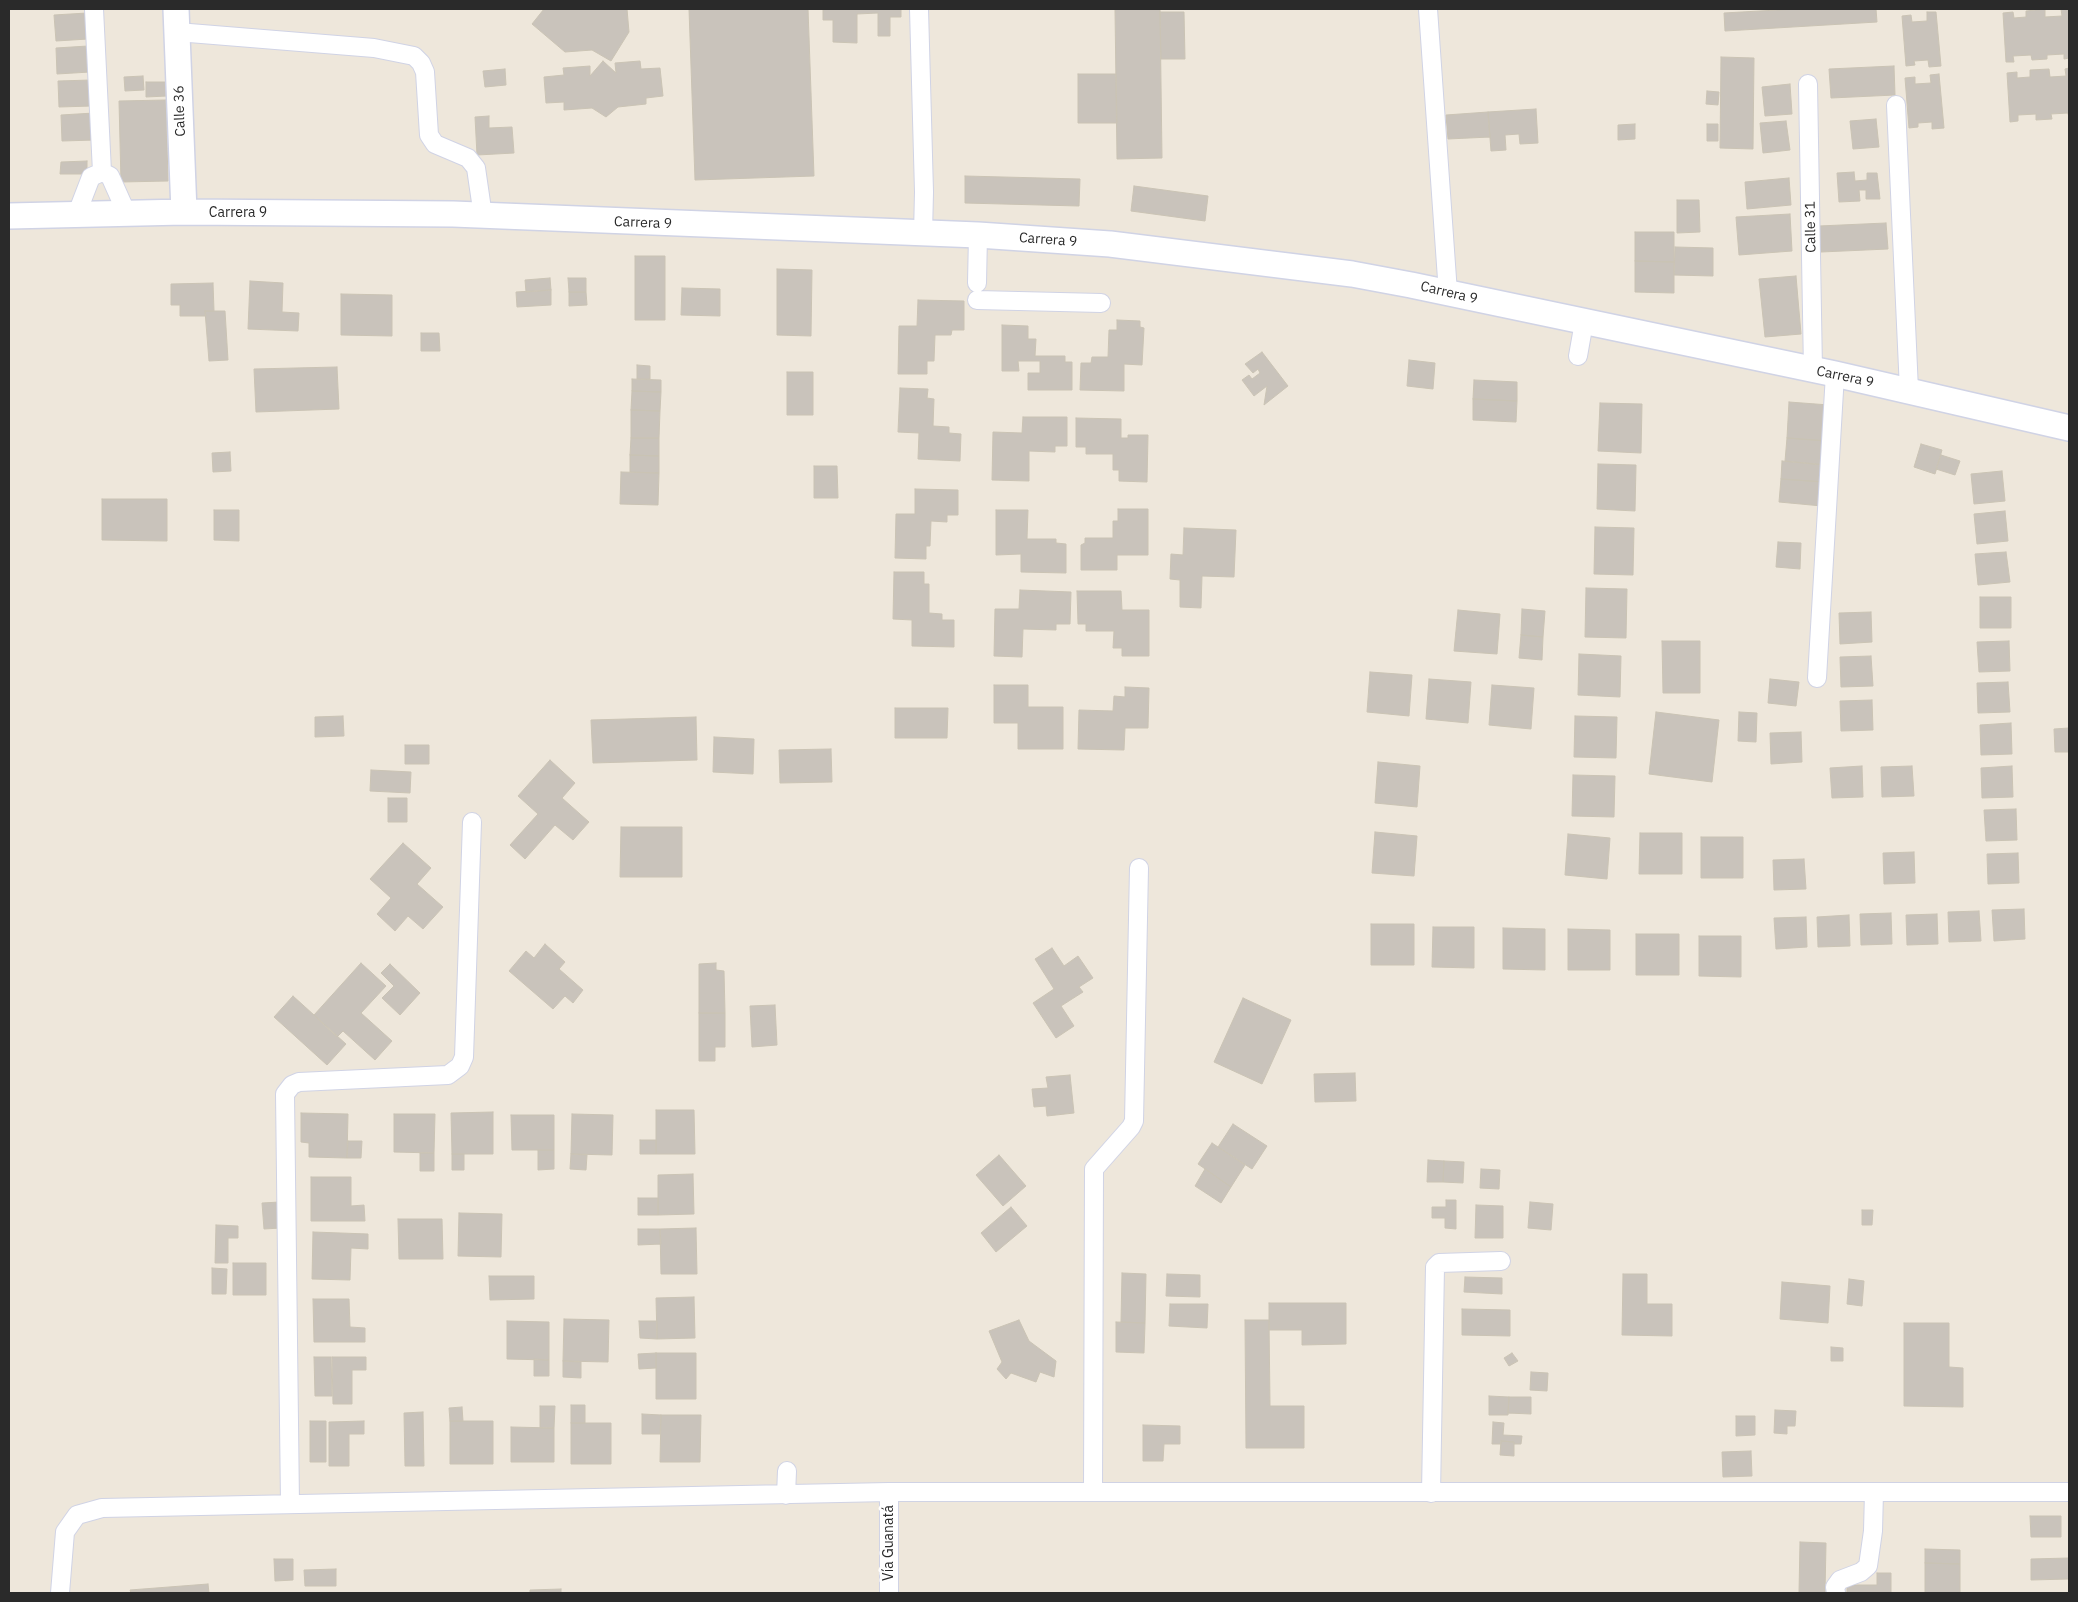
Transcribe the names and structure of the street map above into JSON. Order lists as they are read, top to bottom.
{
  "streets": {
    "main road": ["Calle 36", "Carrera 9"],
    "street": ["Calle 31", "Vía Guanatá"]
  },
  "crossings": [
    ["Calle 36", "Carrera 9"],
    ["Carrera 9", "Calle 31"]
  ]
}
